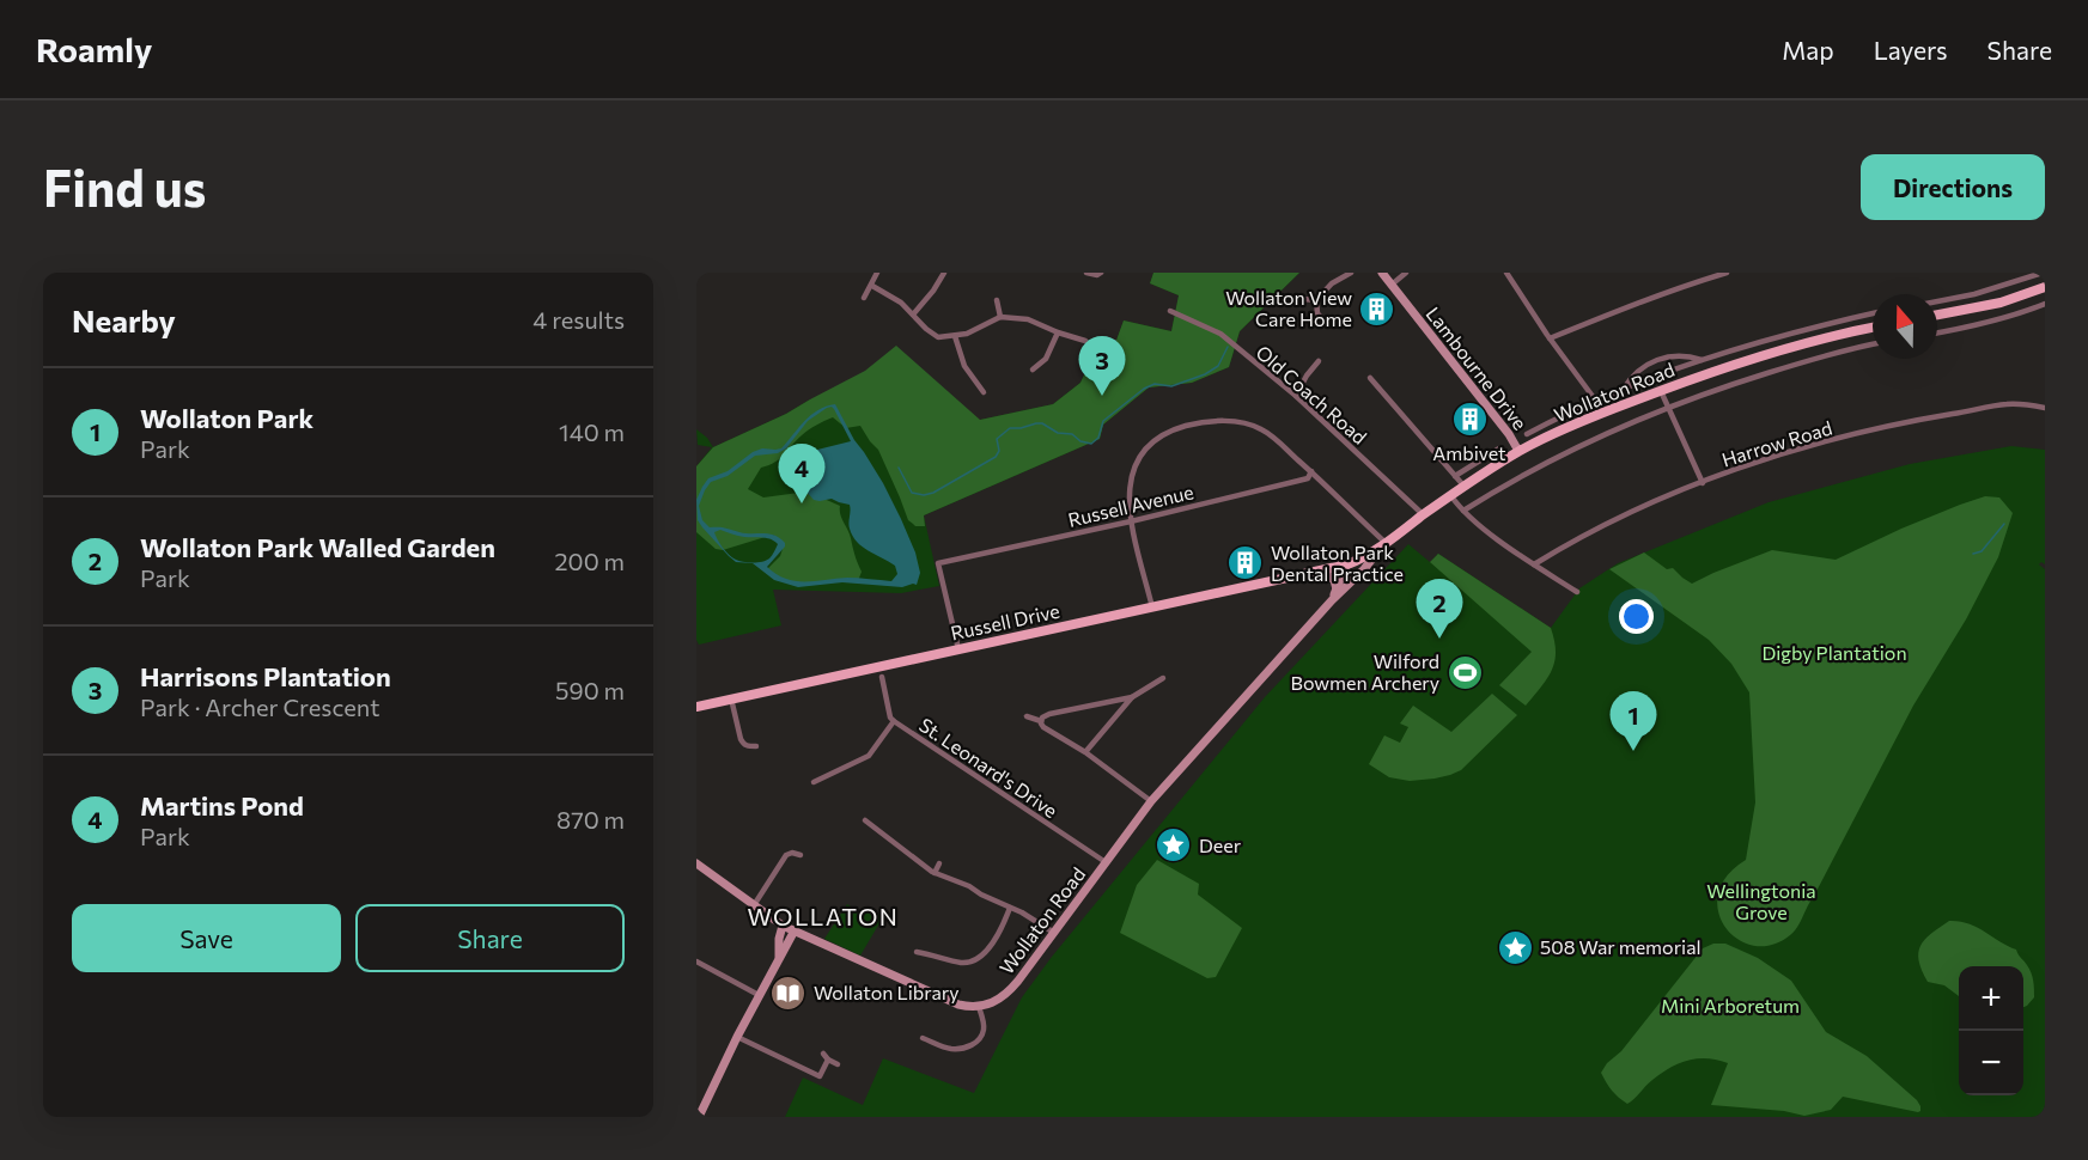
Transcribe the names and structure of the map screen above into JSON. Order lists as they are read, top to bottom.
{
  "streets": {
    "main road": ["Wollaton Road", "Russell Drive"],
    "street": [
      "Lambourne Drive",
      "Old Coach Road",
      "Harrow Road",
      "Russell Avenue",
      "St. Leonard's Drive"
    ]
  },
  "crossings": [
    ["Lambourne Drive", "Wollaton Road"],
    ["Wollaton Road", "Old Coach Road"],
    ["Wollaton Road", "Russell Drive"],
    ["Wollaton Road", "St. Leonard's Drive"],
    ["Russell Avenue", "Russell Drive"]
  ],
  "districts": ["WOLLATON"],
  "parks": ["Digby Plantation", "Wellingtonia Grove", "Mini Arboretum"],
  "places": {
    "building": ["Wollaton View Care Home", "Ambivet", "Wollaton Park Dental Practice"],
    "sports": ["Wilford Bowmen Archery"],
    "place": ["Deer", "508 War memorial"],
    "library": ["Wollaton Library"]
  },
  "north": "top",
  "page": {
    "header": "Roamly",
    "nav": ["Map", "Layers", "Share"],
    "buttons": [
      "Directions",
      ["Save", "Share"]
    ],
    "title": "Find us",
    "heading": ["Nearby", "4 results"],
    "pins": [
      "3",
      "4",
      "2",
      "1"
    ],
    "list": [
      {
        "mark": "1",
        "name": "Wollaton Park",
        "note": "Park",
        "value": "140 m"
      },
      {
        "mark": "2",
        "name": "Wollaton Park Walled Garden",
        "note": "Park",
        "value": "200 m"
      },
      {
        "mark": "3",
        "name": "Harrisons Plantation",
        "note": "Park · Archer Crescent",
        "value": "590 m"
      },
      {
        "mark": "4",
        "name": "Martins Pond",
        "note": "Park",
        "value": "870 m"
      }
    ],
    "map_buttons": ["+", "−"]
  }
}
